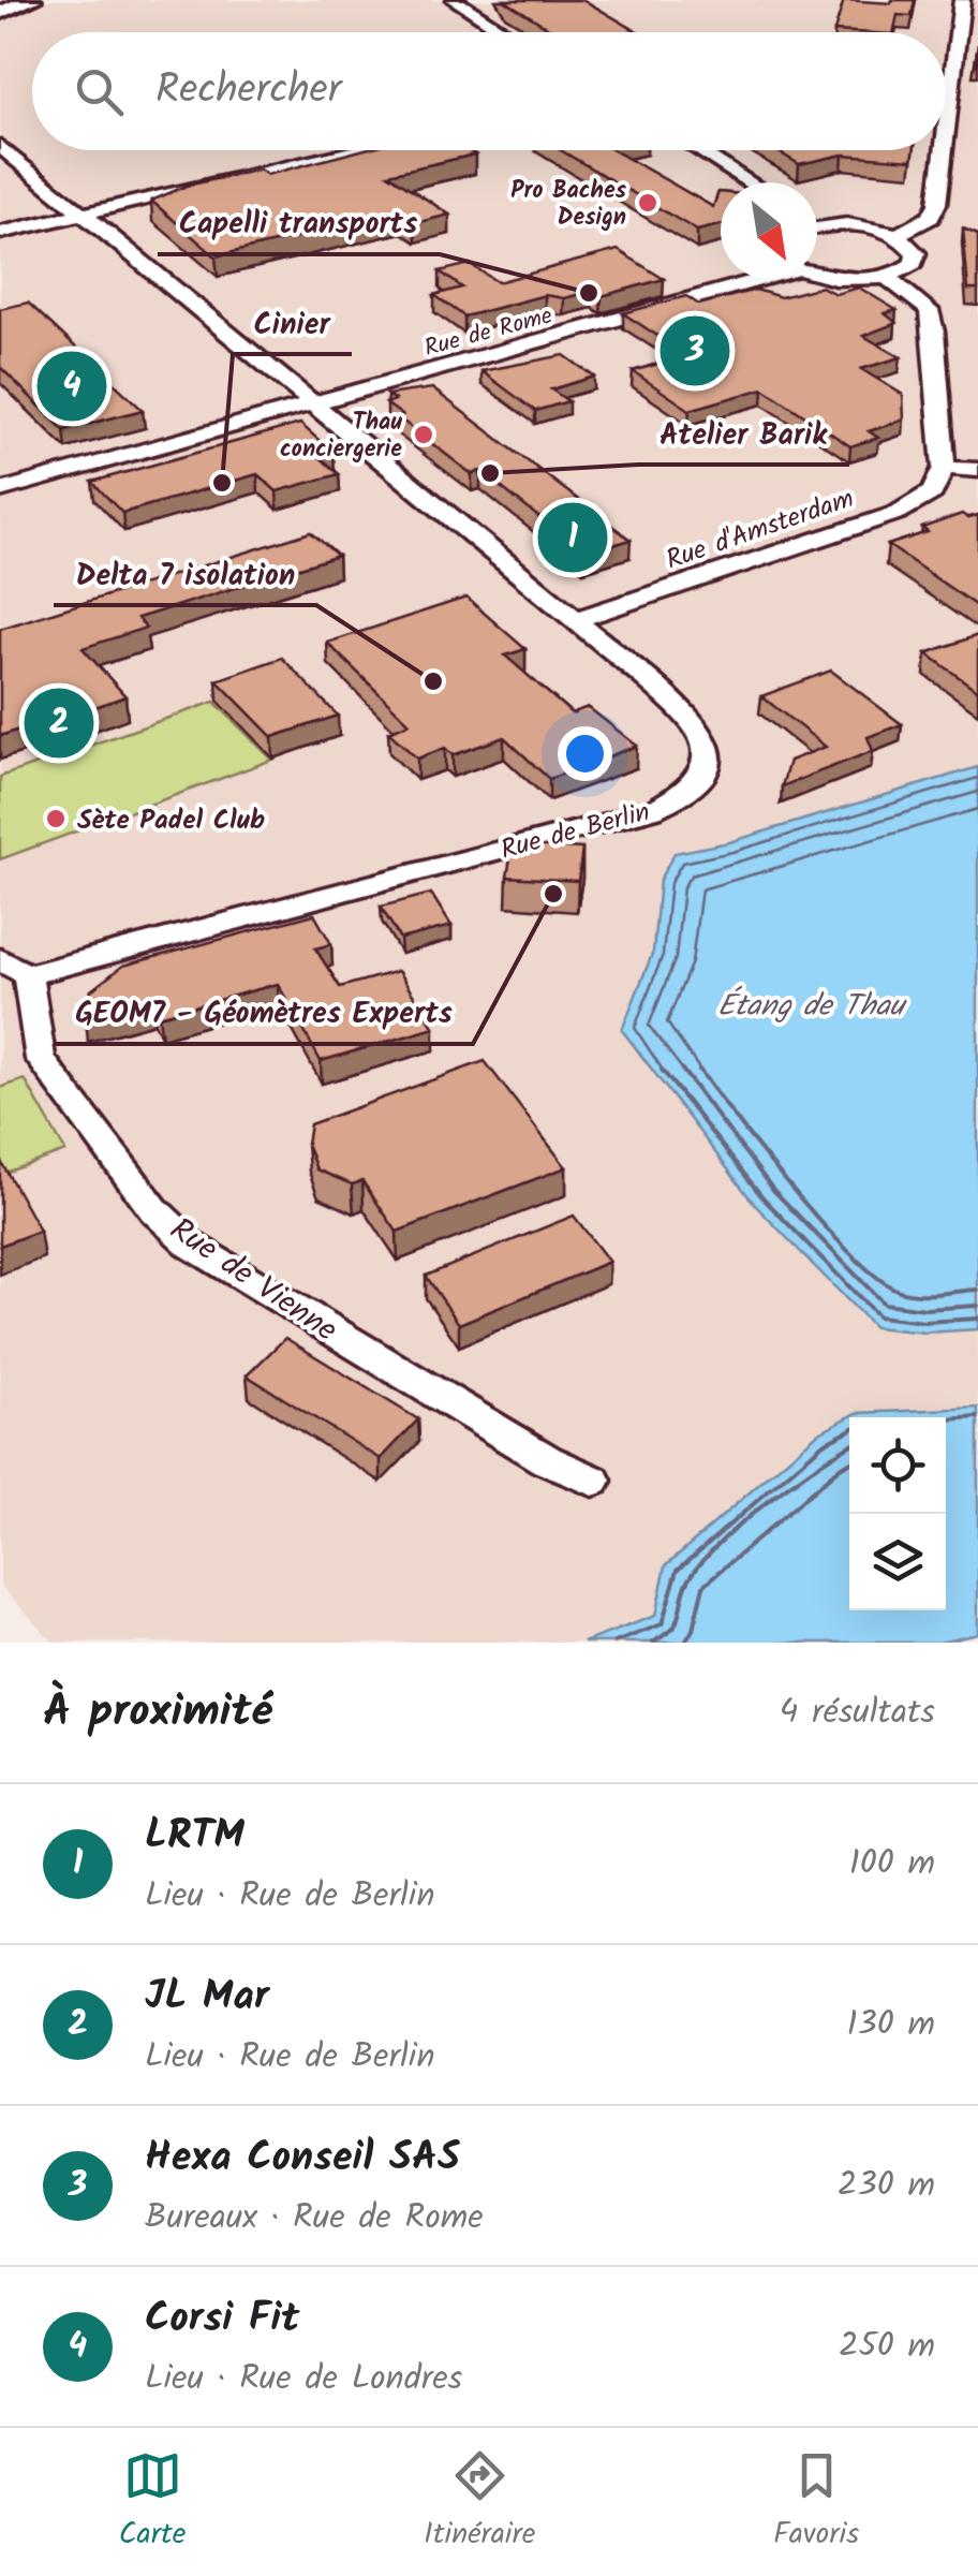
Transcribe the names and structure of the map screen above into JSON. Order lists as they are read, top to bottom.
{
  "streets": {
    "street": [
      "Rue de Rome",
      "Rue d'Amsterdam",
      "Rue de Berlin",
      "Rue de Vienne"
    ]
  },
  "crossings": [
    ["Rue de Rome", "Rue de Berlin"],
    ["Rue d'Amsterdam", "Rue de Berlin"],
    ["Rue de Berlin", "Rue de Vienne"]
  ],
  "water": ["Étang de Thau"],
  "places": [
    "Pro Baches Design",
    "Capelli transports",
    "Thau conciergerie",
    "Atelier Barik",
    "Cinier",
    "Delta 7 isolation",
    "Sète Padel Club",
    "GEOM7 - Géomètres Experts"
  ],
  "north": "bottom right",
  "page": {
    "search": "Rechercher",
    "pins": [
      "3",
      "4",
      "1",
      "2"
    ],
    "heading": ["À proximité", "4 résultats"],
    "list": [
      {
        "mark": "1",
        "name": "LRTM",
        "note": "Lieu · Rue de Berlin",
        "value": "100 m"
      },
      {
        "mark": "2",
        "name": "JL Mar",
        "note": "Lieu · Rue de Berlin",
        "value": "130 m"
      },
      {
        "mark": "3",
        "name": "Hexa Conseil SAS",
        "note": "Bureaux · Rue de Rome",
        "value": "230 m"
      },
      {
        "mark": "4",
        "name": "Corsi Fit",
        "note": "Lieu · Rue de Londres",
        "value": "250 m"
      }
    ],
    "nav": ["Carte", "Itinéraire", "Favoris"]
  }
}
